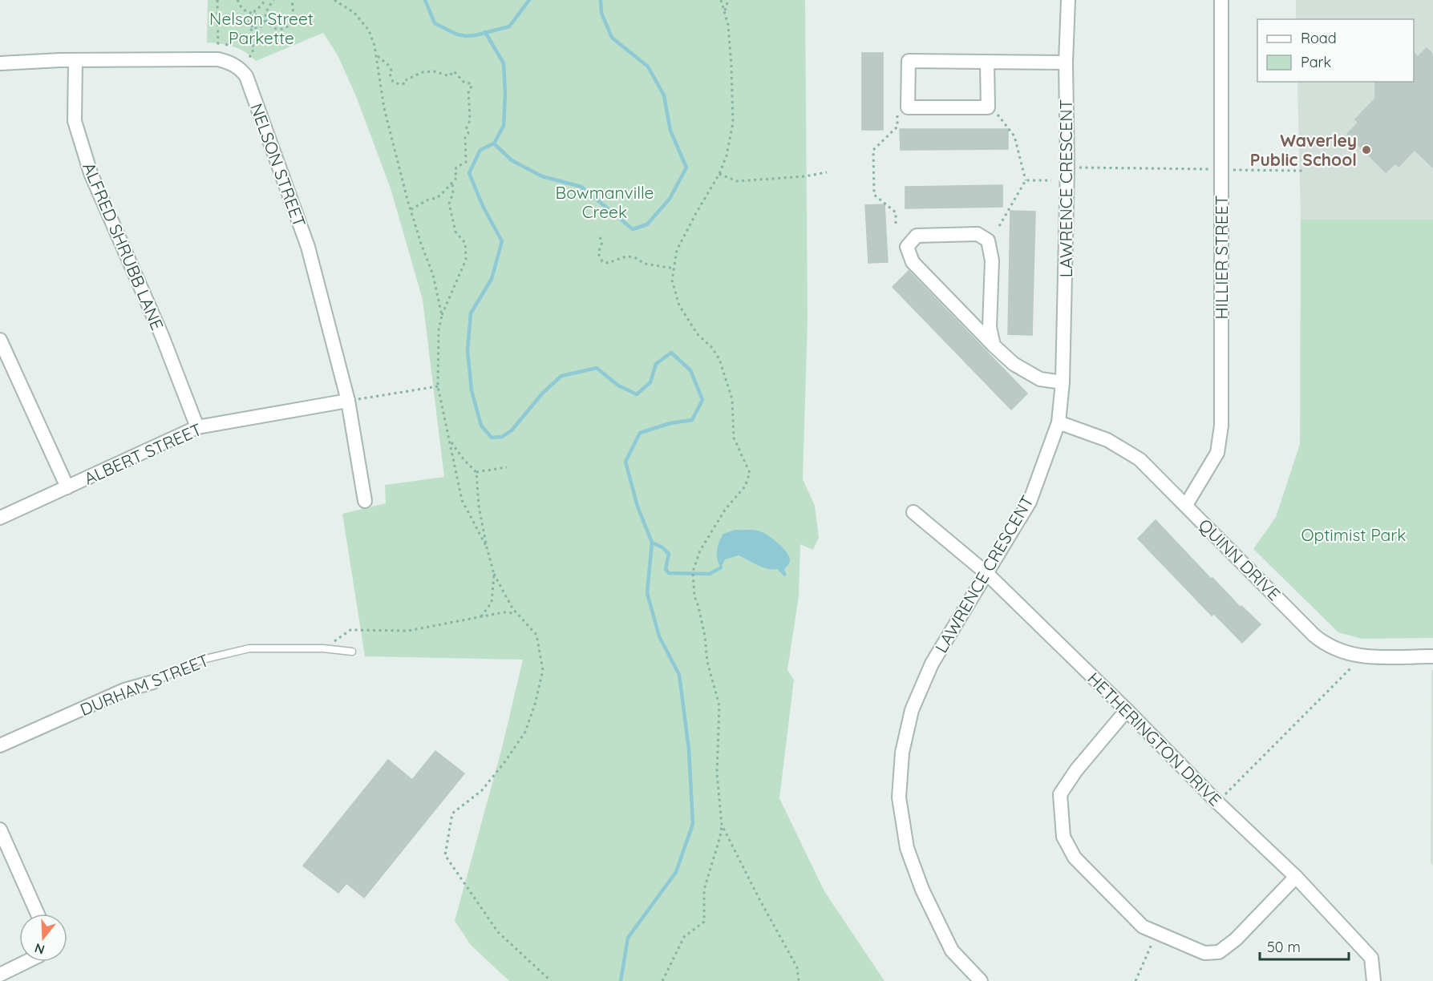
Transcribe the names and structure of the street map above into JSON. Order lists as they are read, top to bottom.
{
  "streets": {
    "street": [
      "NELSON STREET",
      "LAWRENCE CRESCENT",
      "ALFRED SHRUBB LANE",
      "HILLIER STREET",
      "ALBERT STREET",
      "QUINN DRIVE",
      "DURHAM STREET",
      "HETHERINGTON DRIVE"
    ]
  },
  "crossings": [
    ["NELSON STREET", "ALFRED SHRUBB LANE"],
    ["NELSON STREET", "ALBERT STREET"],
    ["LAWRENCE CRESCENT", "QUINN DRIVE"],
    ["LAWRENCE CRESCENT", "HETHERINGTON DRIVE"],
    ["ALFRED SHRUBB LANE", "ALBERT STREET"],
    ["HILLIER STREET", "QUINN DRIVE"]
  ],
  "parks": ["Nelson Street Parkette", "Bowmanville Creek", "Optimist Park"],
  "places": ["Waverley Public School"],
  "legend": ["Road", "Park"],
  "scale_bar": "50 m",
  "north": "bottom"
}
